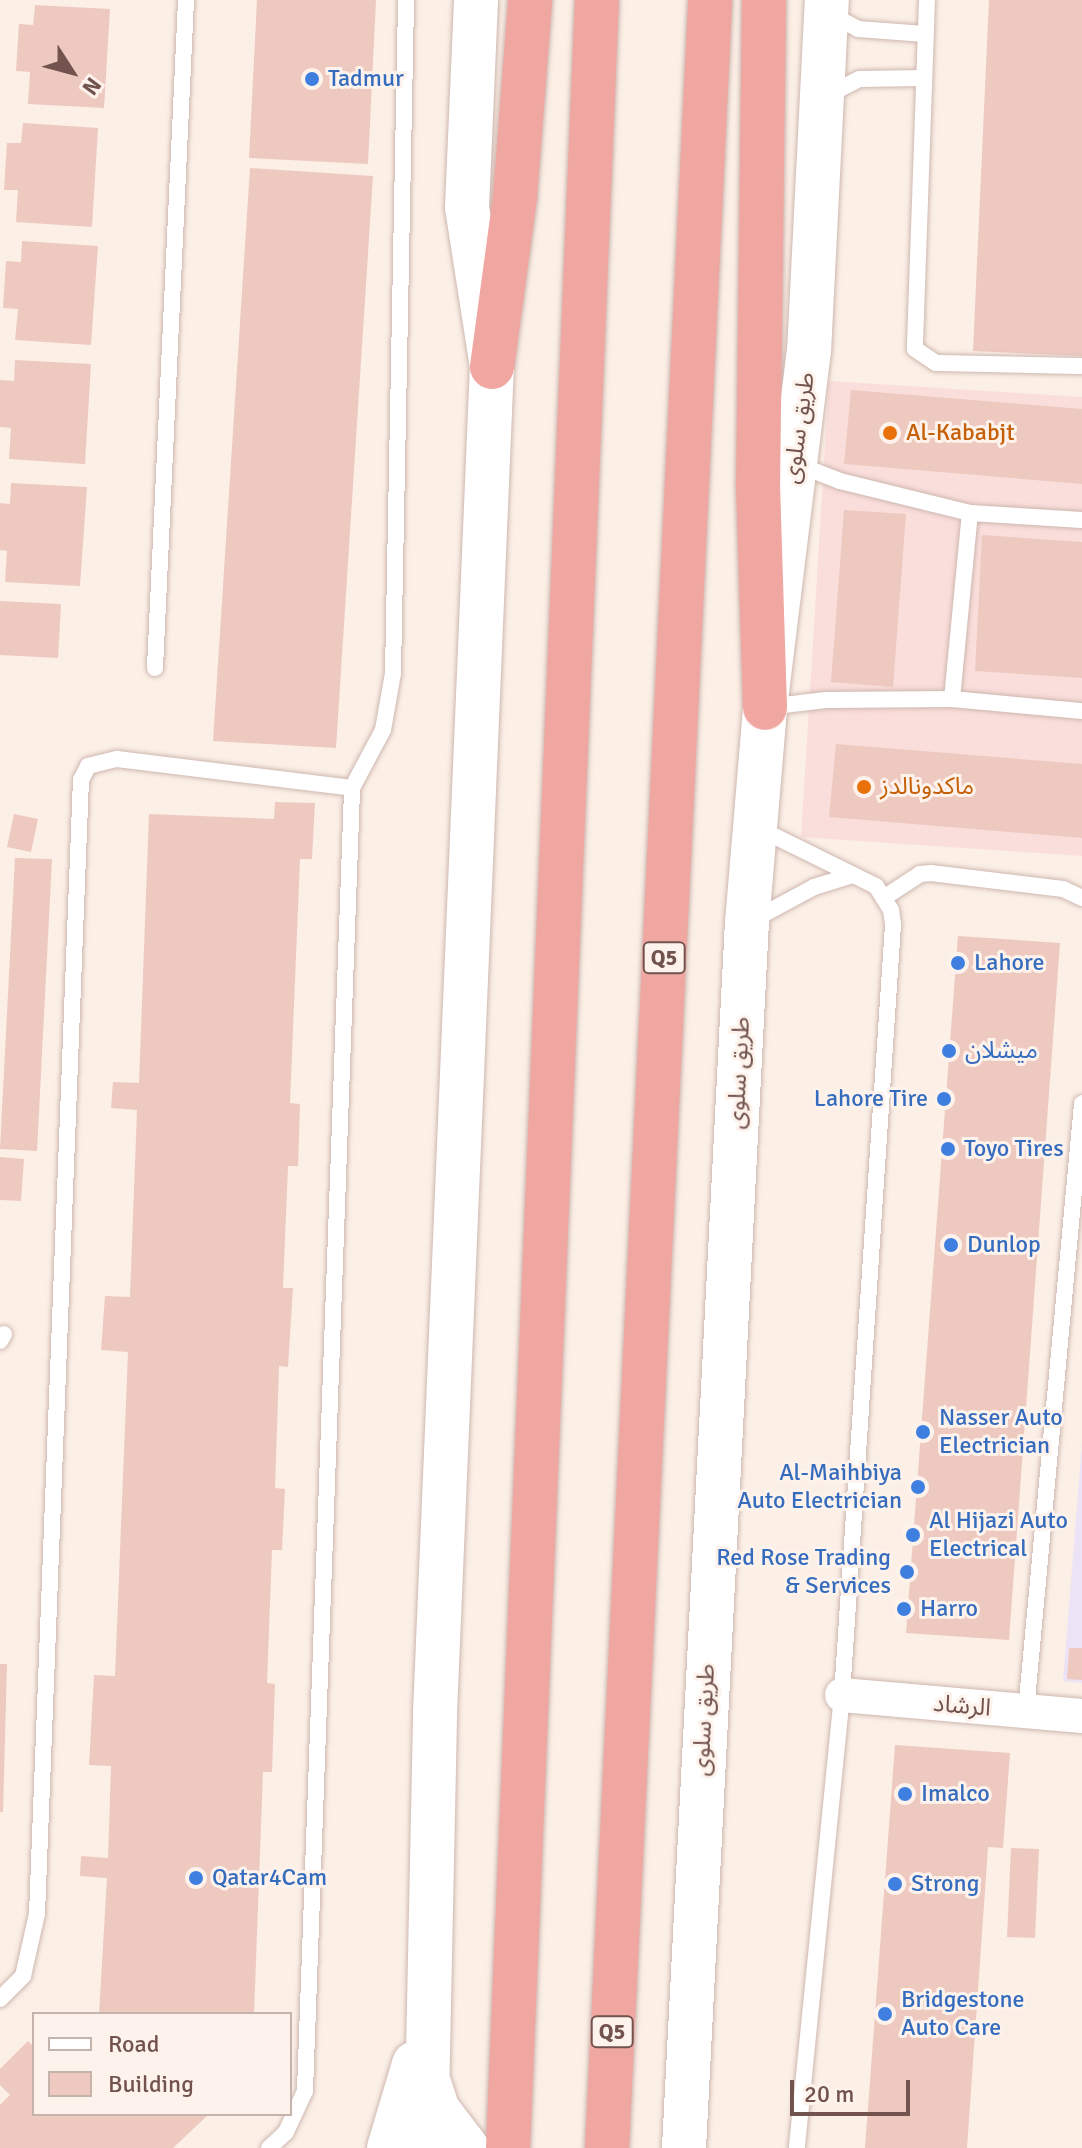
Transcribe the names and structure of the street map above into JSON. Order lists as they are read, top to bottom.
{
  "streets": {
    "highway": ["Q5"],
    "main road": ["طريق سلوى"],
    "street": ["الرشاد"]
  },
  "places": [
    "Tadmur",
    "Al-Kababjt",
    "ماكدونالدز",
    "Lahore",
    "ميشلان",
    "Lahore Tire",
    "Toyo Tires",
    "Dunlop",
    "Nasser Auto Electrician",
    "Al-Maihbiya Auto Electrician",
    "Al Hijazi Auto Electrical",
    "Red Rose Trading & Services",
    "Harro",
    "Imalco",
    "Qatar4Cam",
    "Strong",
    "Bridgestone Auto Care"
  ],
  "legend": ["Road", "Building"],
  "scale_bar": "20 m",
  "north": "bottom right"
}
